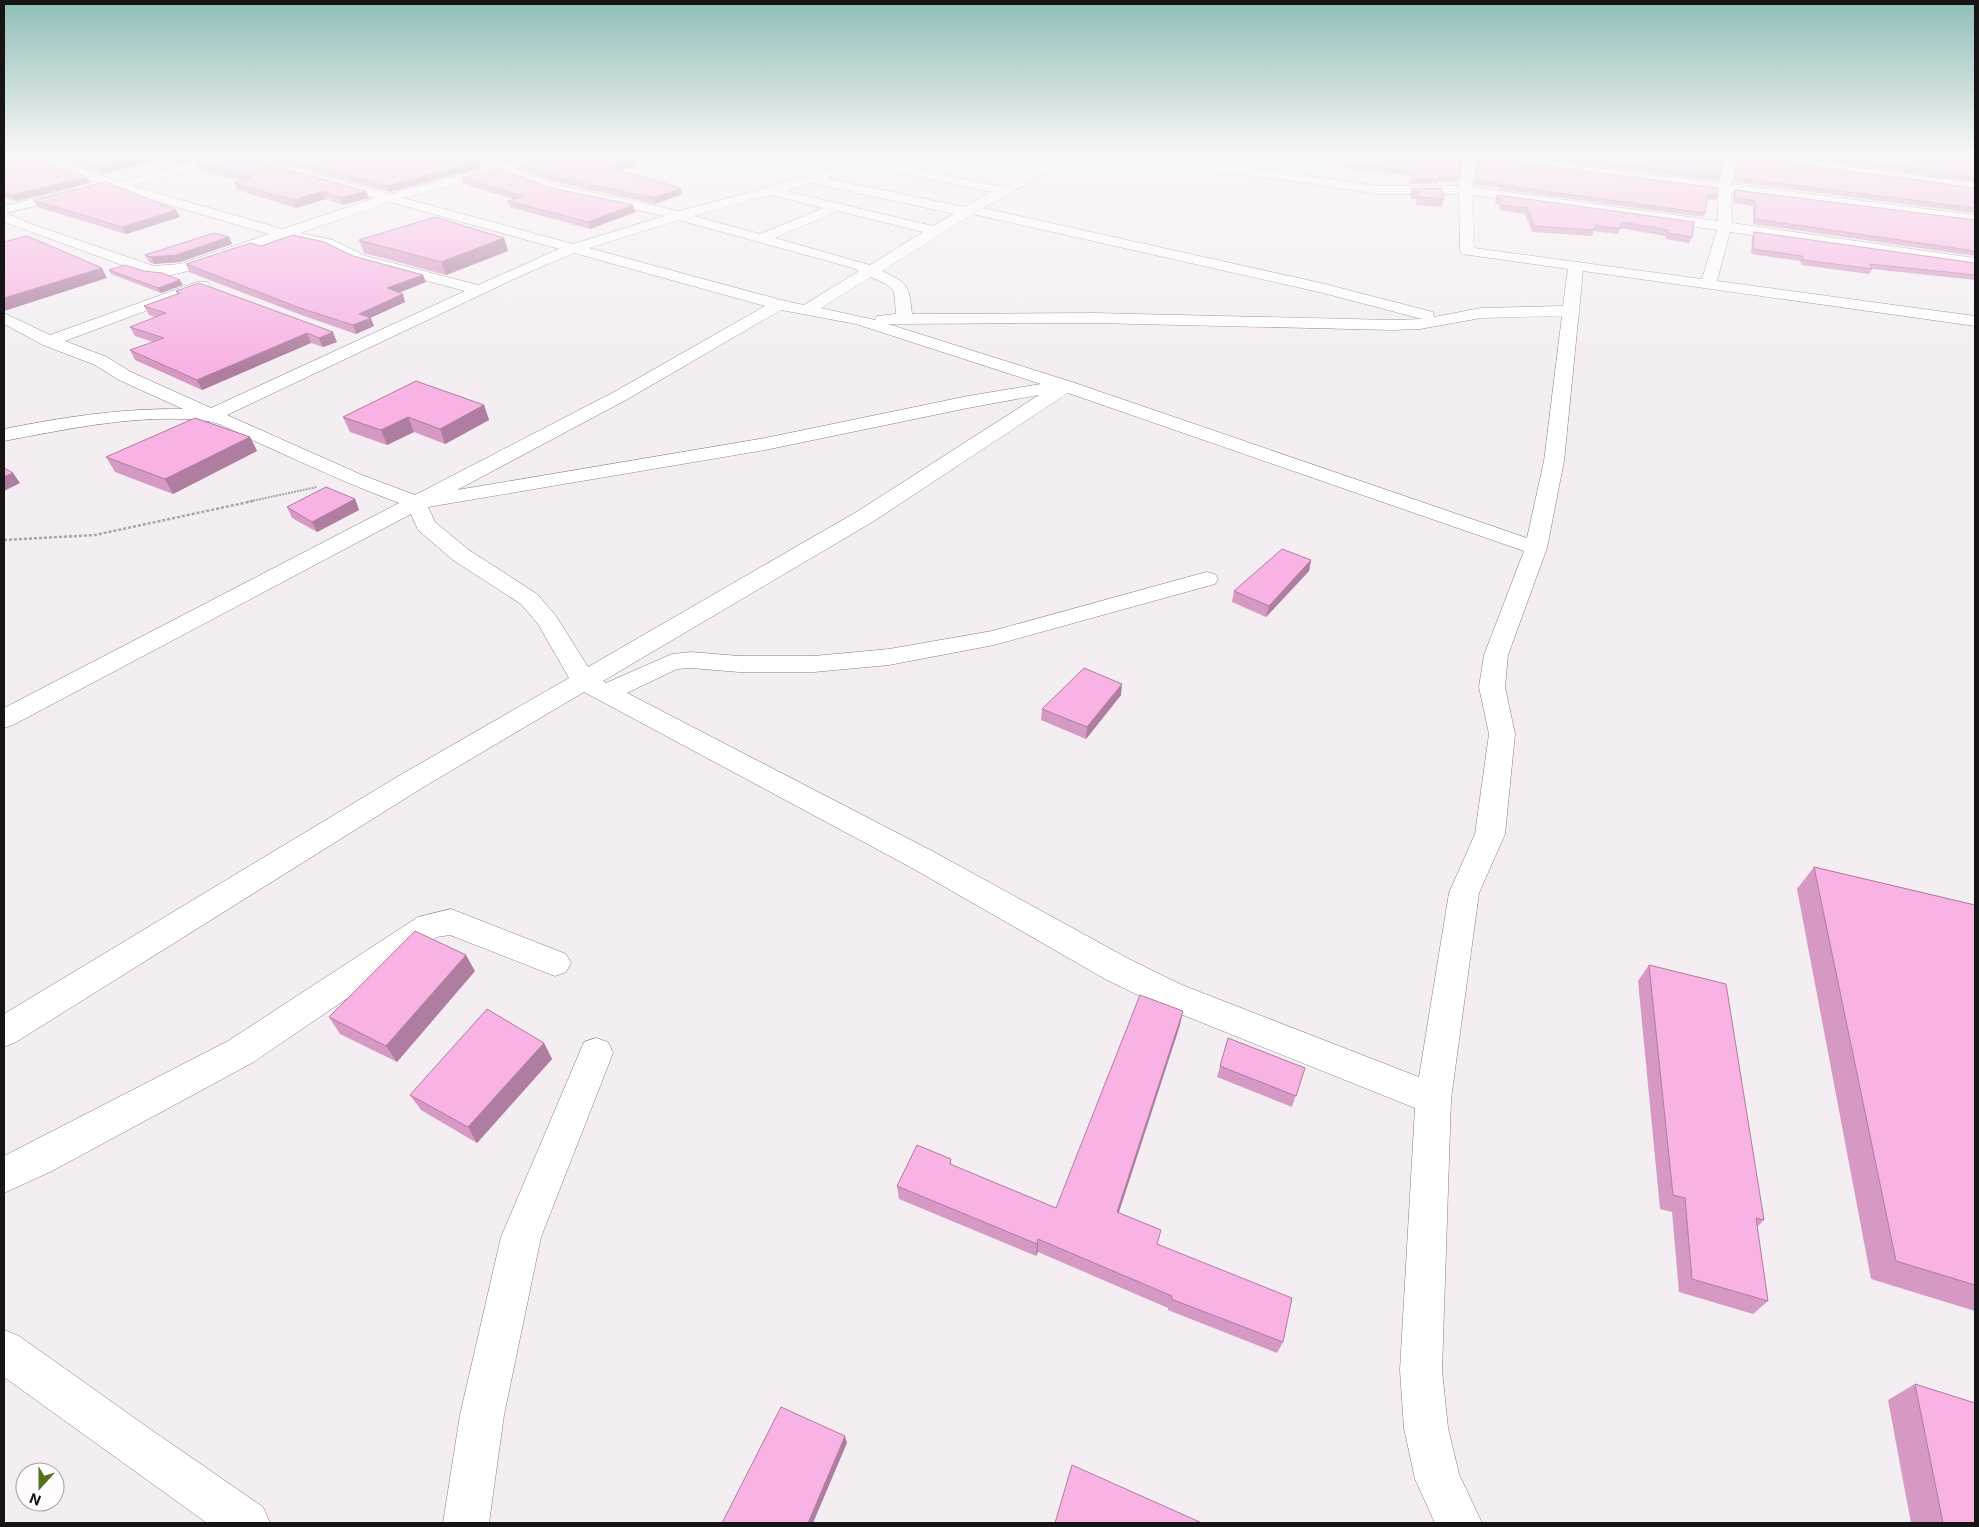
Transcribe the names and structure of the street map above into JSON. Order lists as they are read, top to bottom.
{
  "north": "bottom"
}
